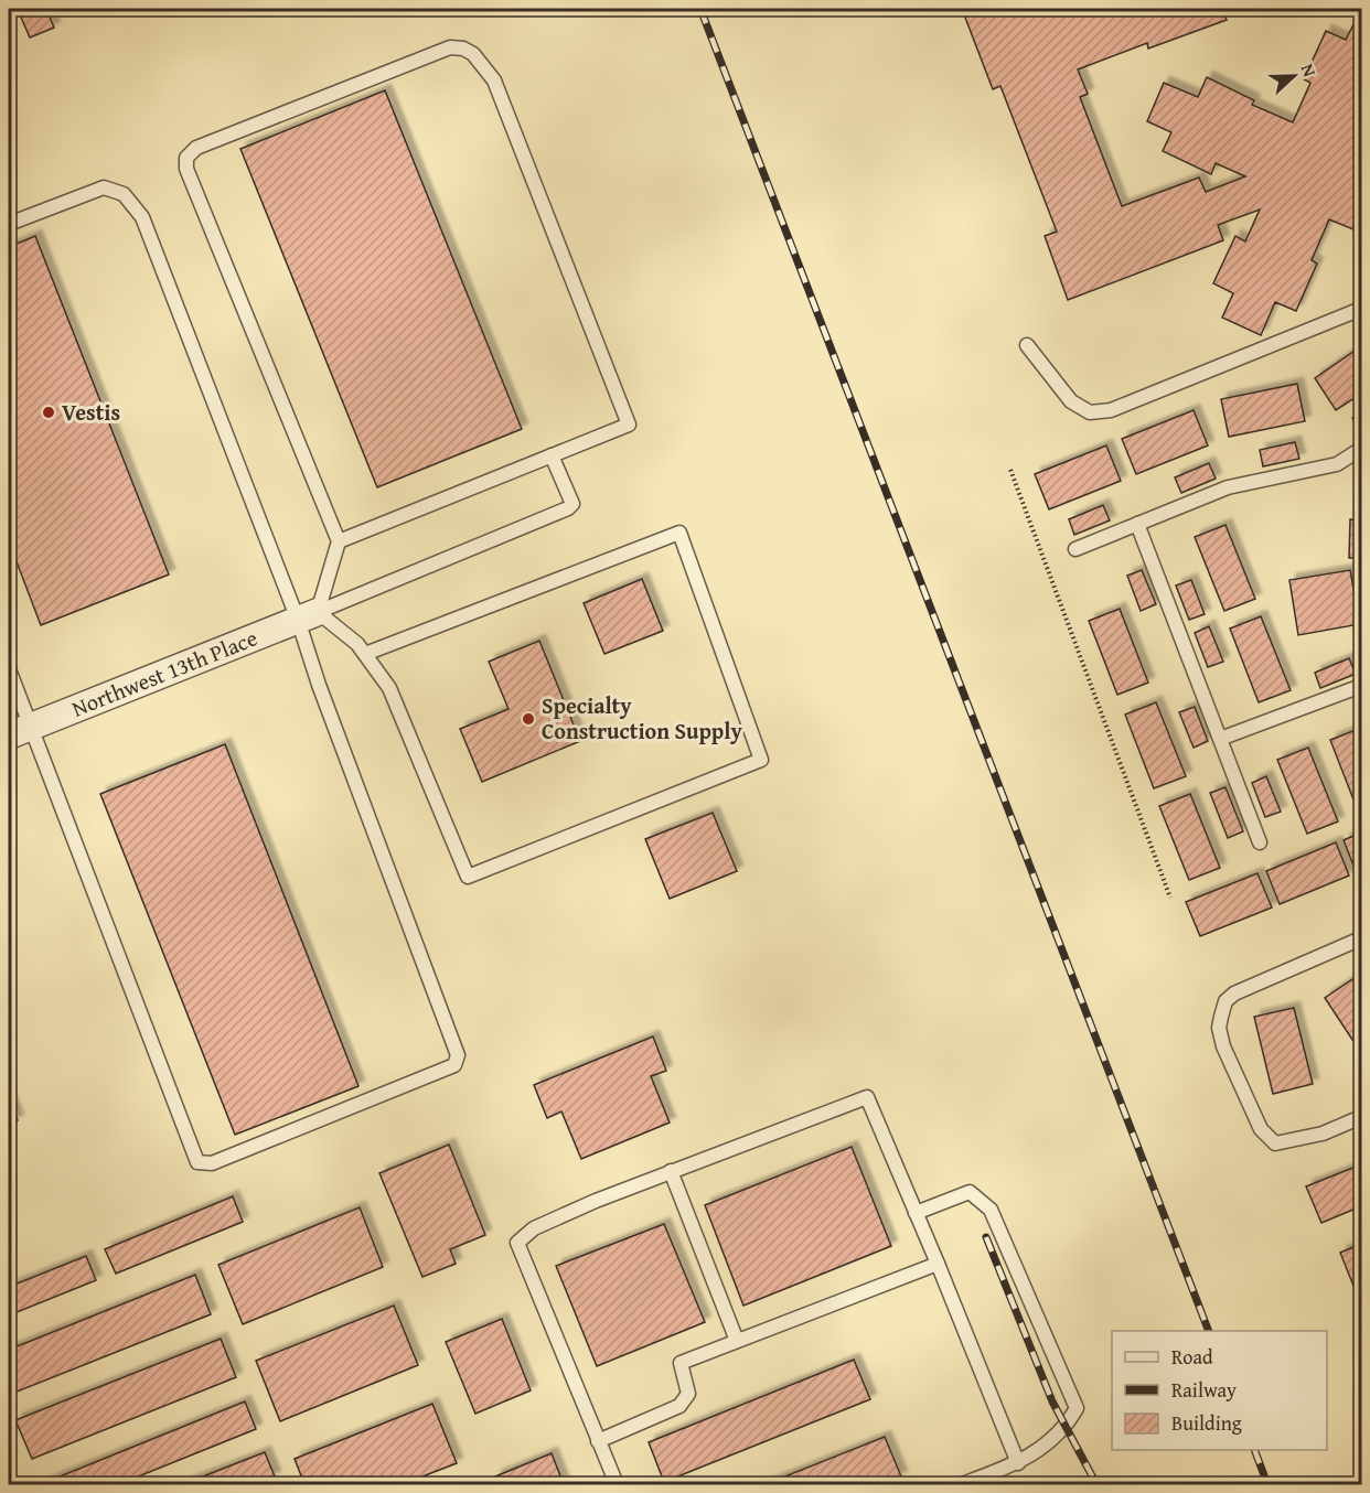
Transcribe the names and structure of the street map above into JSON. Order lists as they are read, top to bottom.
{
  "streets": {
    "street": ["Northwest 13th Place"]
  },
  "places": ["Vestis", "Specialty Construction Supply"],
  "legend": ["Road", "Railway", "Building"],
  "north": "right"
}
